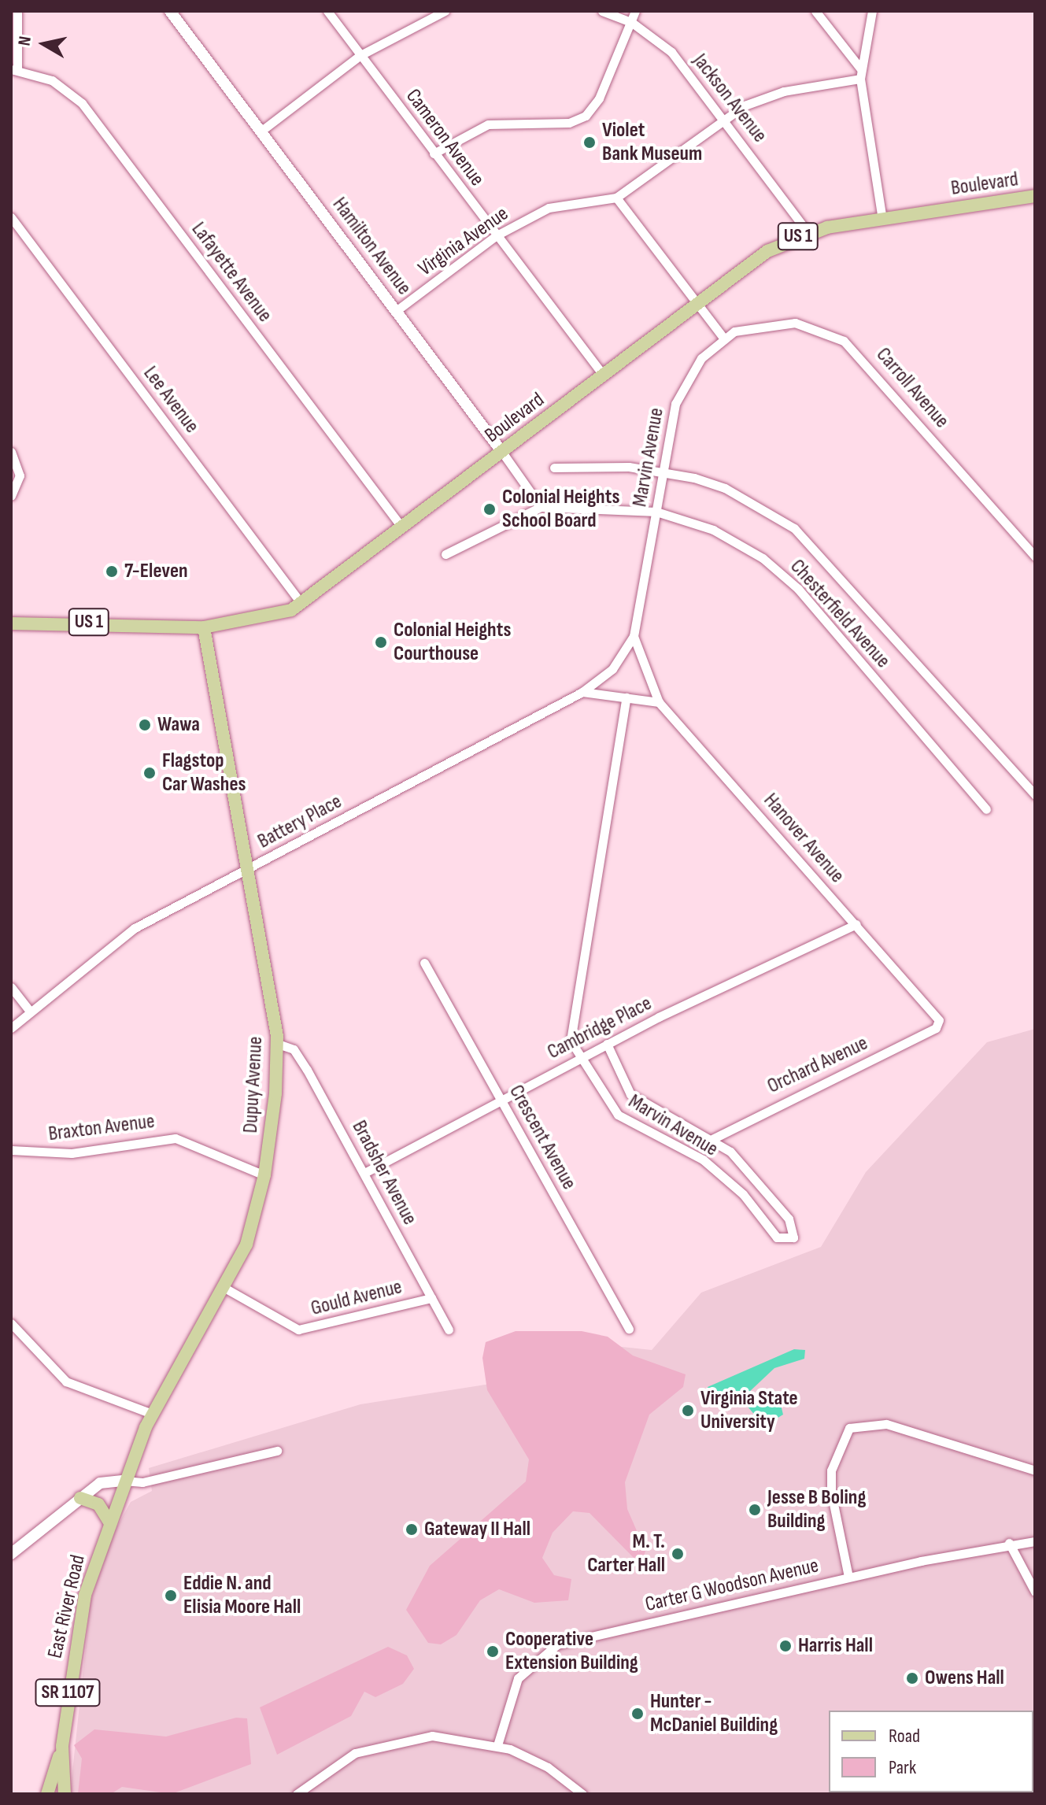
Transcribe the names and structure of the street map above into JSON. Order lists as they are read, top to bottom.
{
  "streets": {
    "main road": [
      "Boulevard",
      "US 1",
      "Dupuy Avenue",
      "East River Road",
      "SR 1107"
    ],
    "street": [
      "Jackson Avenue",
      "Cameron Avenue",
      "Virginia Avenue",
      "Hamilton Avenue",
      "Lafayette Avenue",
      "Carroll Avenue",
      "Lee Avenue",
      "Marvin Avenue",
      "Chesterfield Avenue",
      "Battery Place",
      "Hanover Avenue",
      "Cambridge Place",
      "Orchard Avenue",
      "Braxton Avenue",
      "Crescent Avenue",
      "Bradsher Avenue",
      "Gould Avenue",
      "Carter G Woodson Avenue"
    ]
  },
  "crossings": [
    ["Jackson Avenue", "Boulevard"],
    ["Jackson Avenue", "Virginia Avenue"],
    ["Cameron Avenue", "Boulevard"],
    ["Cameron Avenue", "Virginia Avenue"],
    ["Boulevard", "Hamilton Avenue"],
    ["Boulevard", "Lafayette Avenue"],
    ["Boulevard", "Lee Avenue"],
    ["Boulevard", "Dupuy Avenue"],
    ["Virginia Avenue", "Hamilton Avenue"],
    ["Hamilton Avenue", "Chesterfield Avenue"],
    ["Carroll Avenue", "Marvin Avenue"],
    ["Marvin Avenue", "Chesterfield Avenue"],
    ["Marvin Avenue", "Battery Place"],
    ["Marvin Avenue", "Cambridge Place"],
    ["Marvin Avenue", "Orchard Avenue"],
    ["Battery Place", "Dupuy Avenue"],
    ["Hanover Avenue", "Cambridge Place"],
    ["Hanover Avenue", "Orchard Avenue"],
    ["Cambridge Place", "Crescent Avenue"],
    ["Cambridge Place", "Bradsher Avenue"],
    ["Dupuy Avenue", "Braxton Avenue"],
    ["Dupuy Avenue", "Bradsher Avenue"],
    ["Dupuy Avenue", "Gould Avenue"],
    ["Dupuy Avenue", "East River Road"],
    ["Bradsher Avenue", "Gould Avenue"]
  ],
  "places": [
    "Violet Bank Museum",
    "Colonial Heights School Board",
    "7-Eleven",
    "Colonial Heights Courthouse",
    "Wawa",
    "Flagstop Car Washes",
    "Virginia State University",
    "Jesse B Boling Building",
    "Gateway II Hall",
    "M. T. Carter Hall",
    "Eddie N. and Elisia Moore Hall",
    "Harris Hall",
    "Cooperative Extension Building",
    "Owens Hall",
    "Hunter - McDaniel Building"
  ],
  "legend": ["Road", "Park"],
  "north": "left"
}
